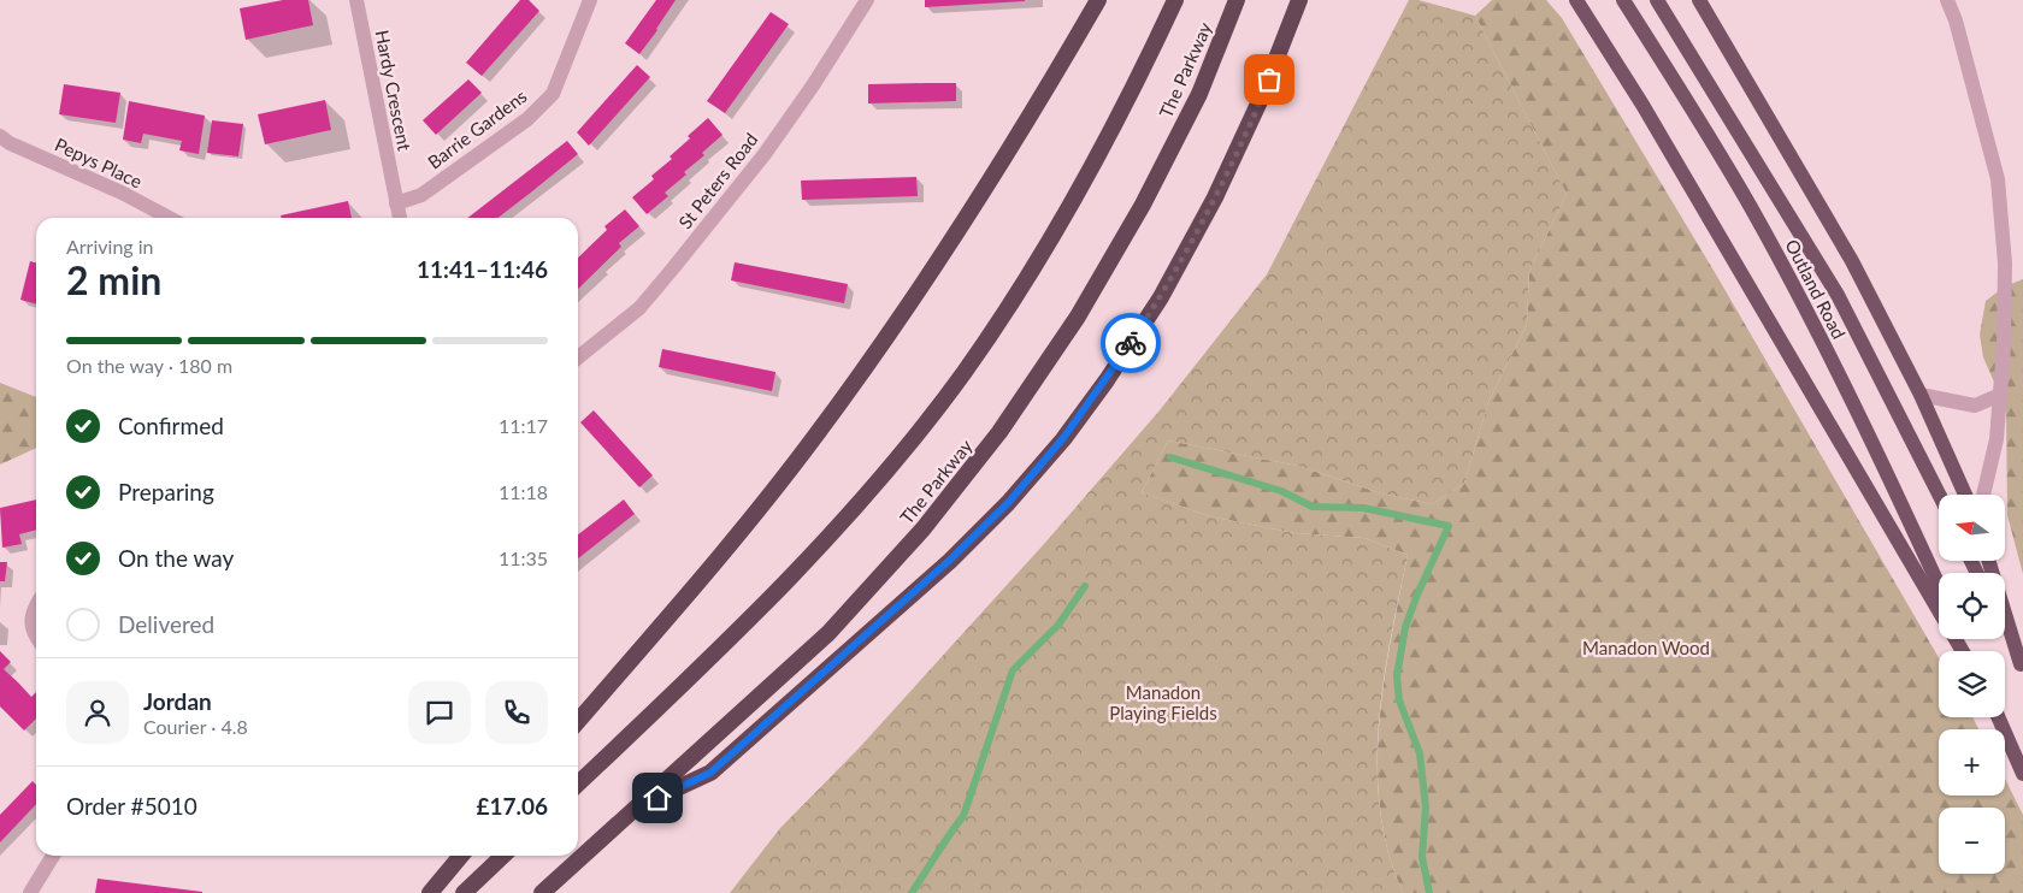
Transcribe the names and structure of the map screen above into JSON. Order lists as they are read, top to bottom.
{
  "streets": {
    "highway": ["The Parkway"],
    "main road": ["Outland Road"],
    "street": [
      "Hardy Crescent",
      "Barrie Gardens",
      "Pepys Place",
      "St Peters Road"
    ]
  },
  "crossings": [
    ["Hardy Crescent", "Barrie Gardens"]
  ],
  "parks": ["Manadon Wood", "Manadon Playing Fields"],
  "north": "left",
  "page": {
    "heading": ["2 min", "Arriving in", "11:41–11:46"],
    "panel": [
      "Jordan",
      "Courier · 4.8",
      "Order #5010",
      "£17.06"
    ],
    "bar": "On the way · 180 m",
    "list": [
      ["Confirmed", "11:17"],
      ["Preparing", "11:18"],
      ["On the way", "11:35"],
      "Delivered"
    ],
    "map_buttons": ["+", "−"]
  }
}
